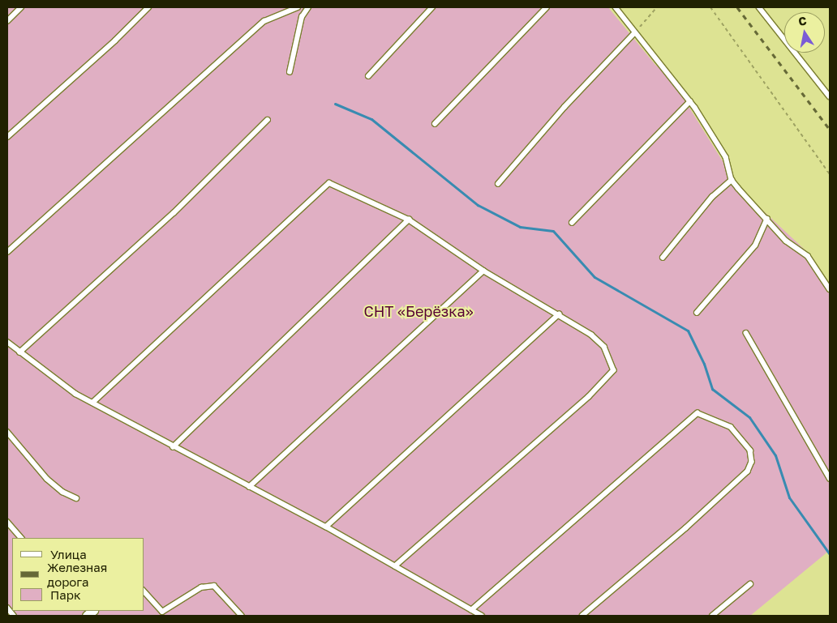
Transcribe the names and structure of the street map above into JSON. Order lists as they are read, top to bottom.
{
  "parks": ["СНТ «Берёзка»"],
  "legend": ["Улица", "Железная дорога", "Парк"],
  "north": "top"
}
